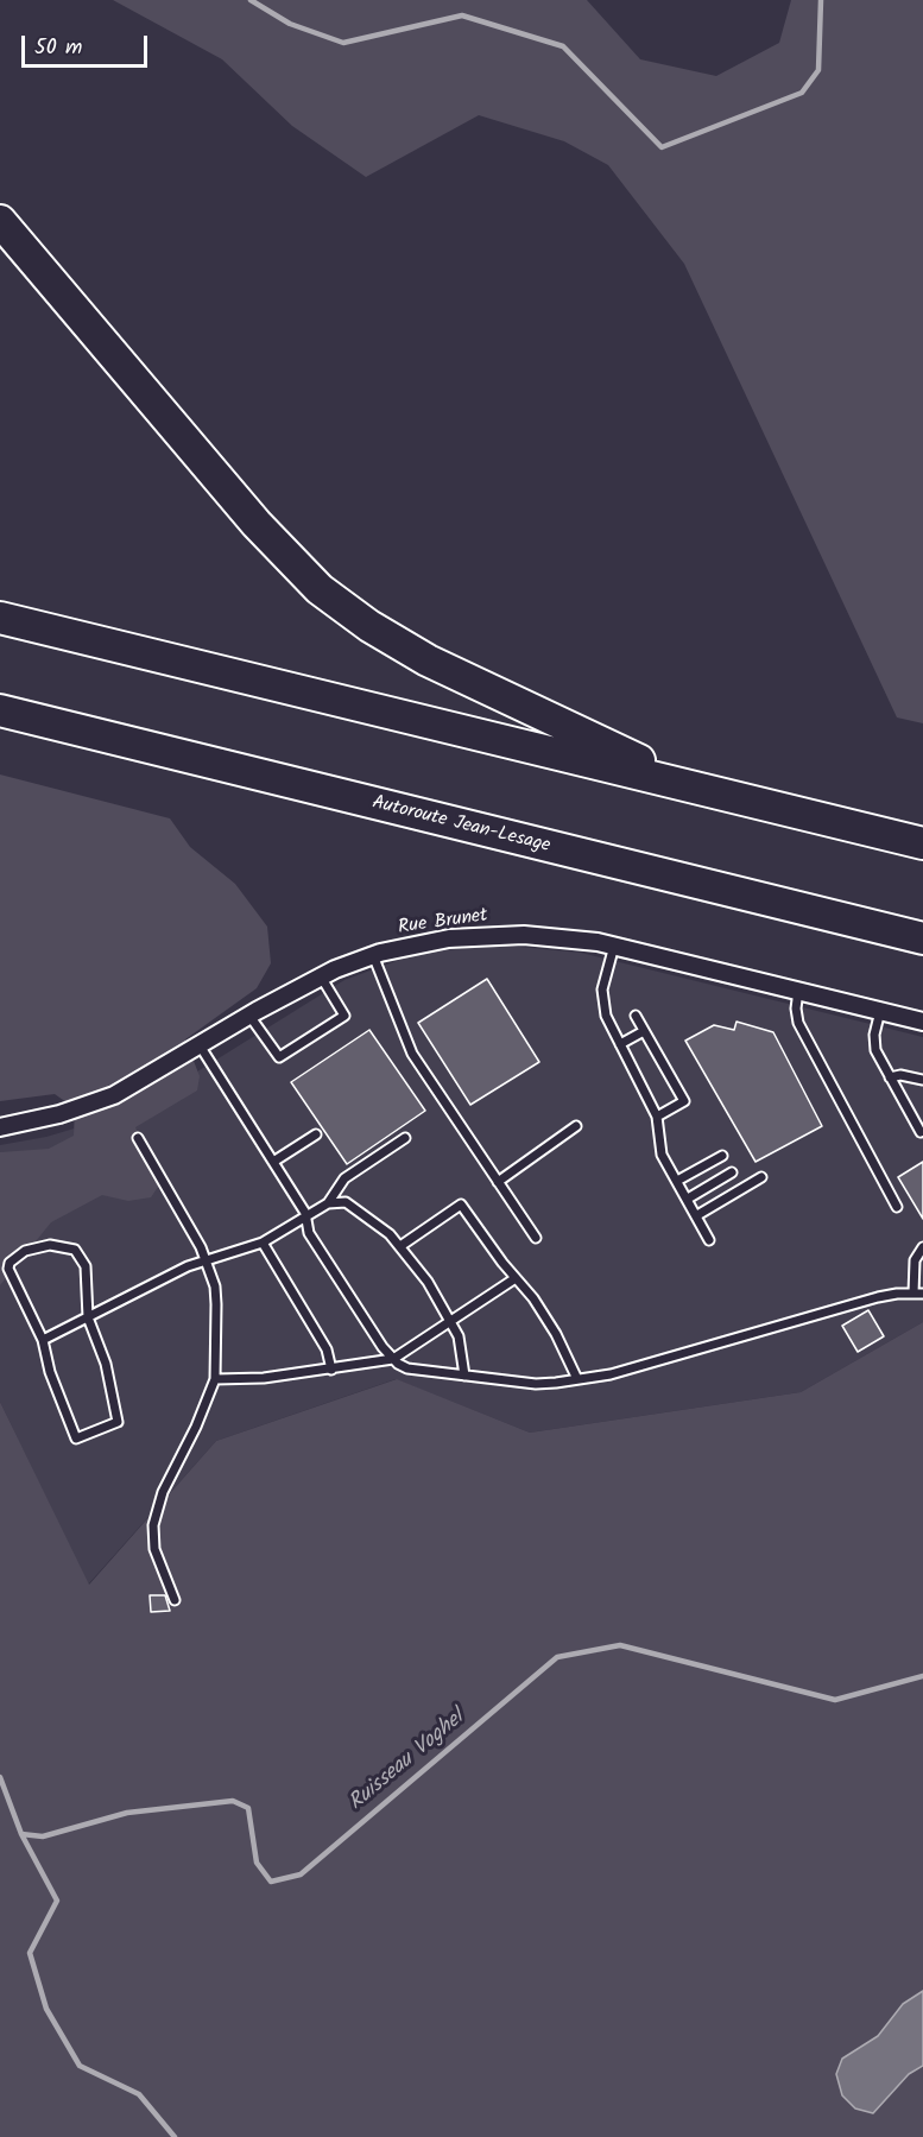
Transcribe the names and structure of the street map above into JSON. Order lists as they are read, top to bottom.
{
  "streets": {
    "highway": ["Autoroute Jean-Lesage"],
    "street": ["Rue Brunet"]
  },
  "water": ["Ruisseau Voghel"],
  "scale_bar": "50 m"
}
